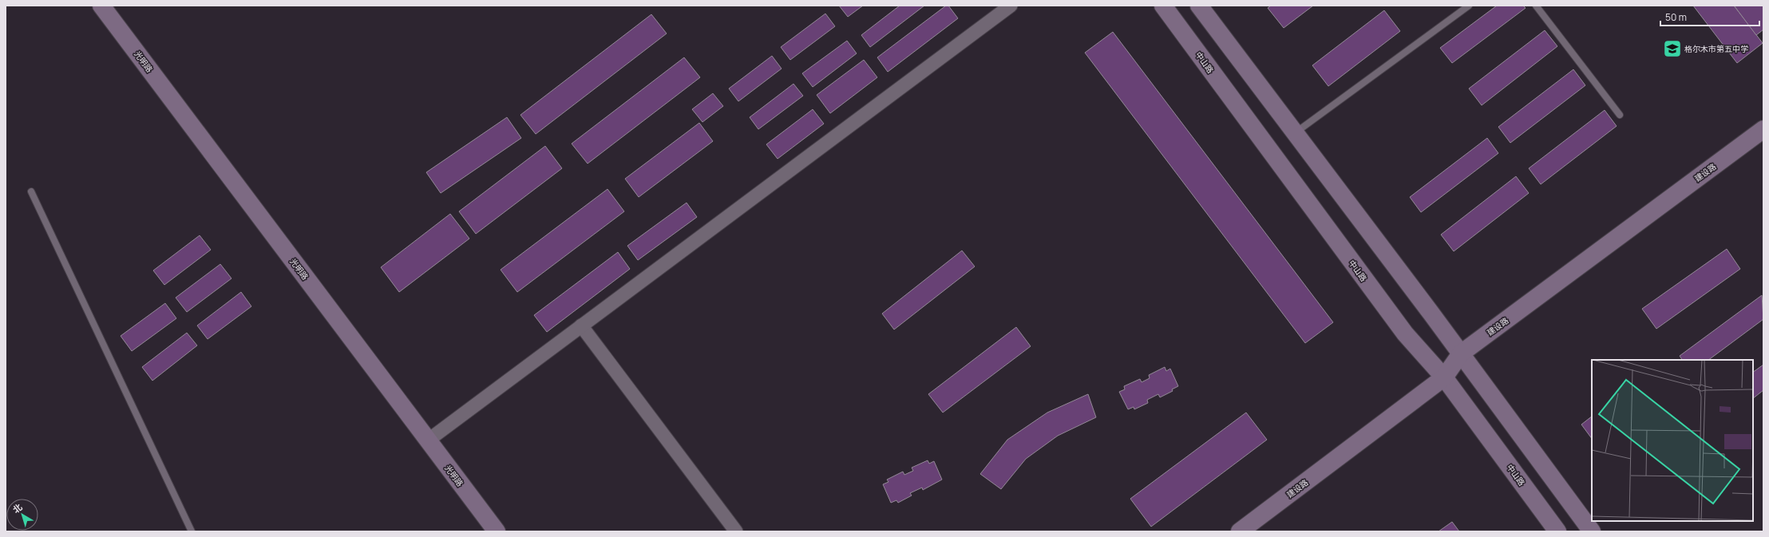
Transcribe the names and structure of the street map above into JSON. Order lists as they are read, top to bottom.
{
  "streets": {
    "street": ["光明路", "中山路", "建设路"]
  },
  "crossings": [
    ["中山路", "建设路"]
  ],
  "places": {
    "school or university": ["格尔木市第五中学"]
  },
  "scale_bar": "50 m",
  "north": "top left"
}
